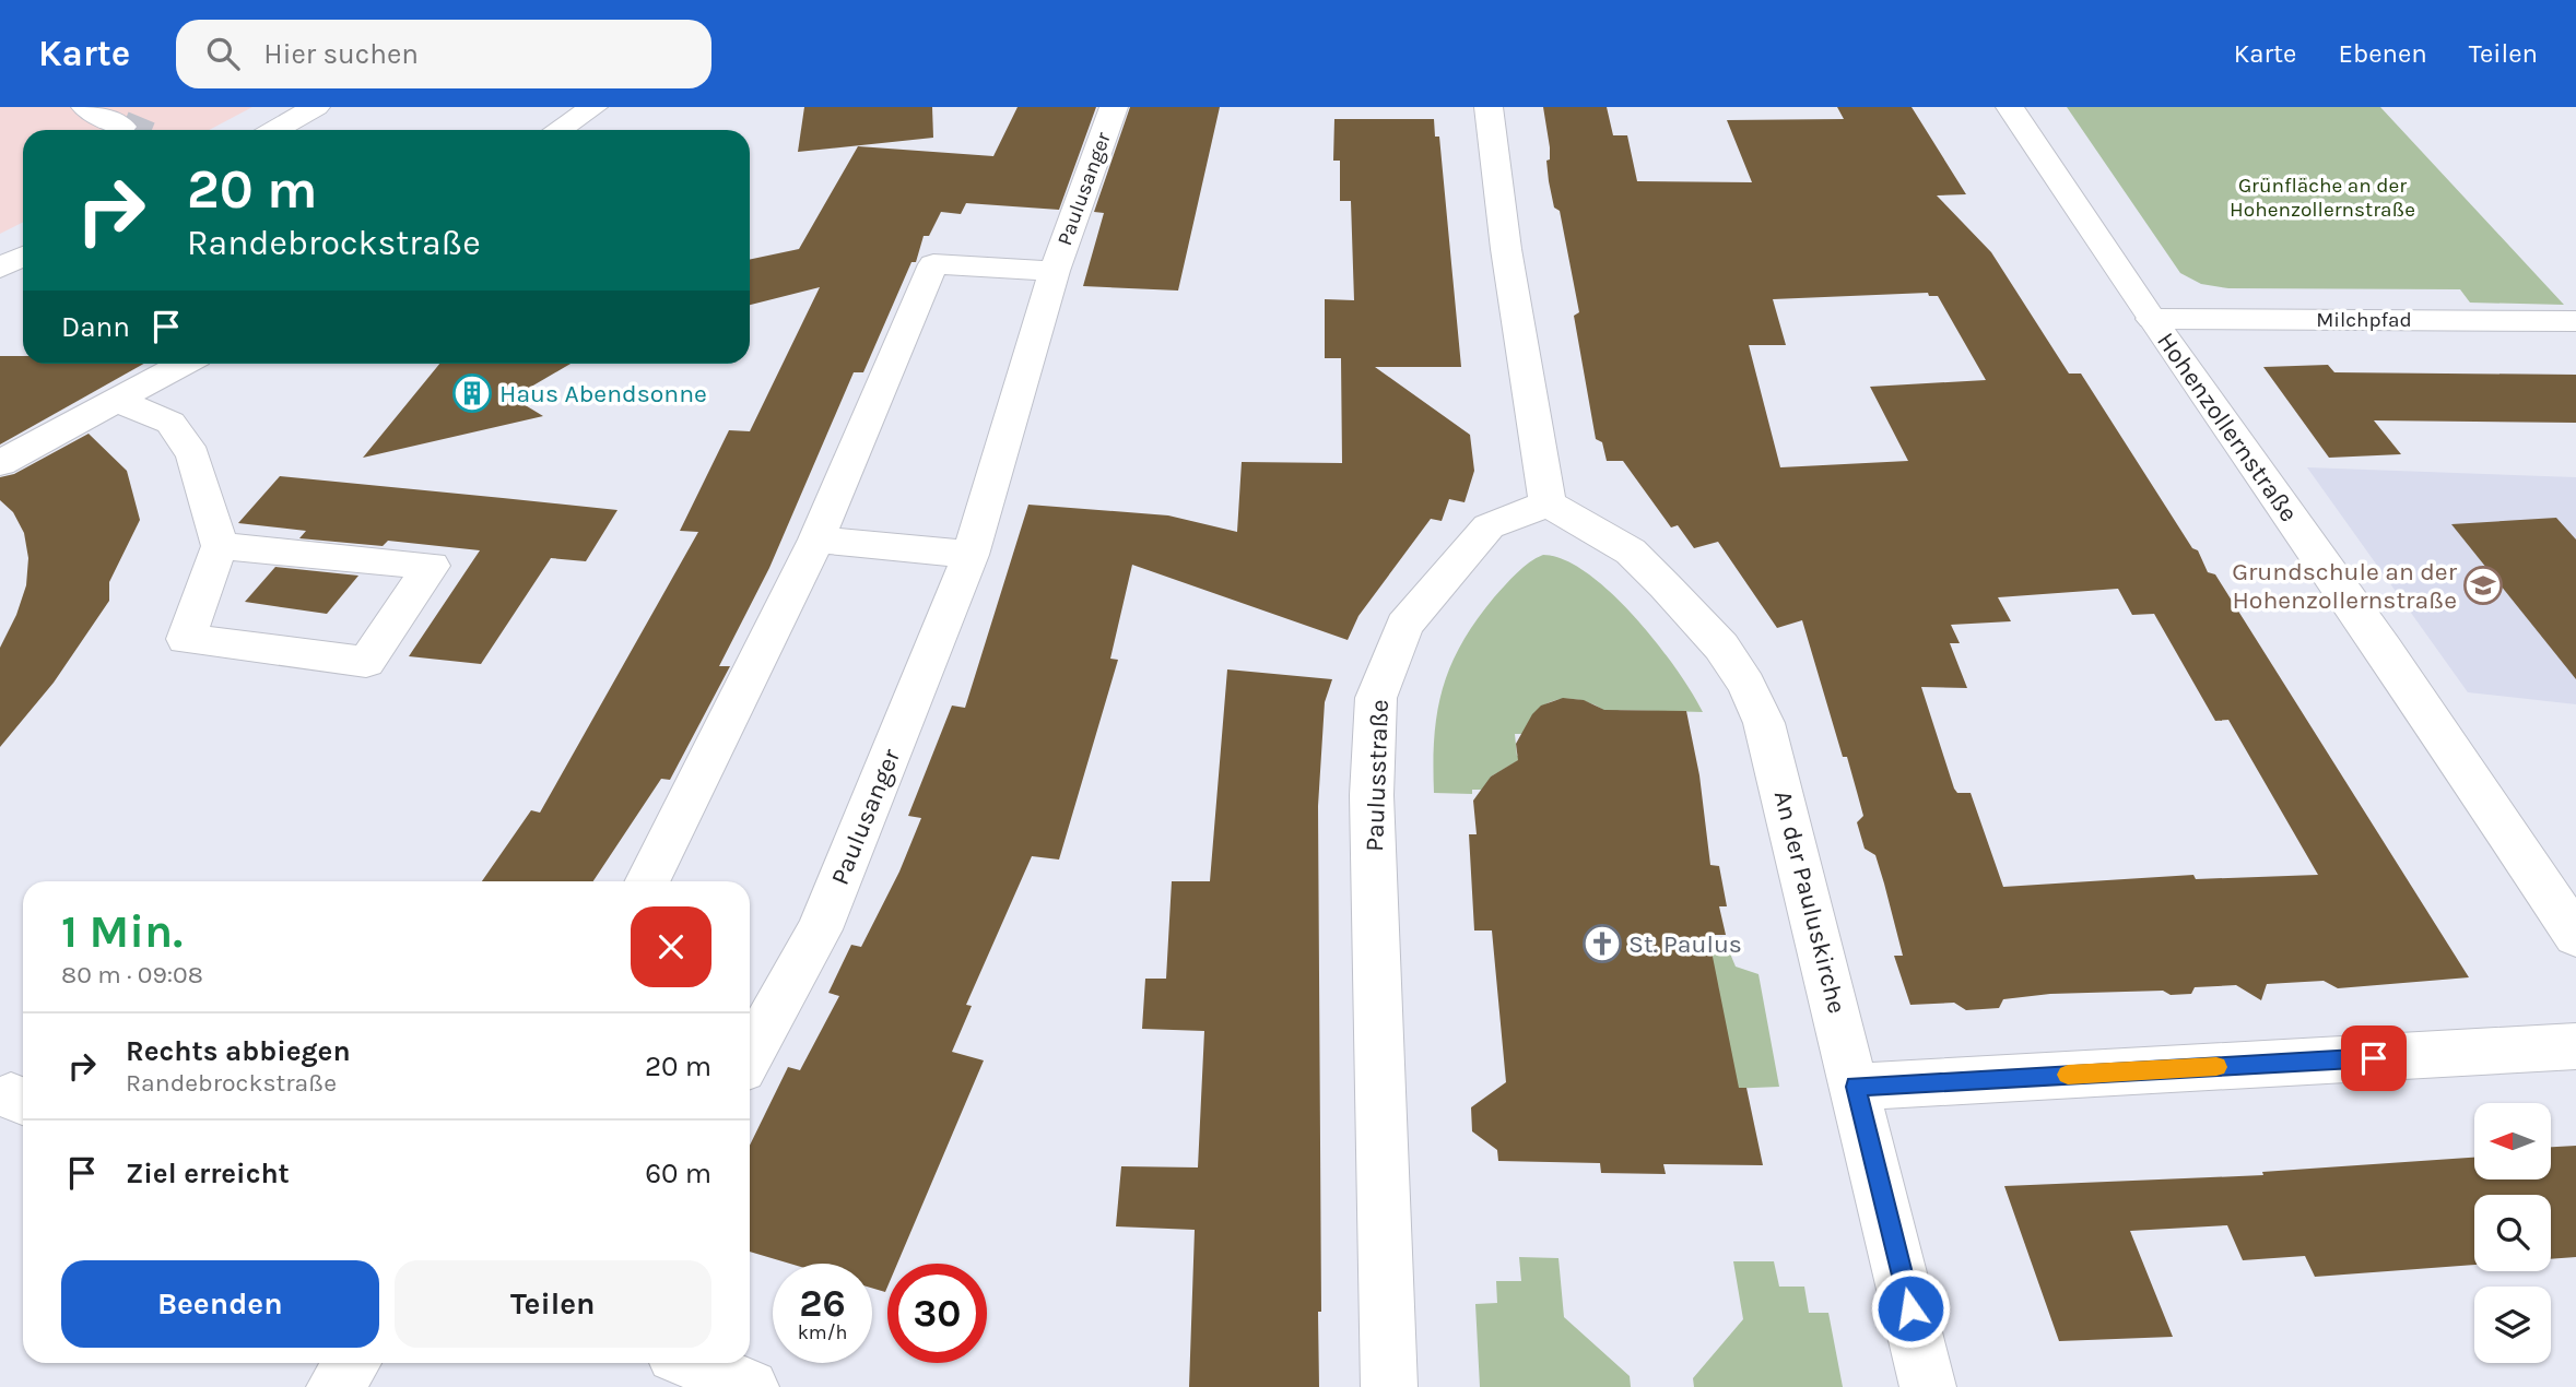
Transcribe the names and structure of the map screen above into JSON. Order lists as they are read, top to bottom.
{
  "streets": {
    "street": [
      "Paulusanger",
      "Milchpfad",
      "Hohenzollernstraße",
      "Paulusstraße",
      "An der Pauluskirche"
    ]
  },
  "crossings": [
    ["Milchpfad", "Hohenzollernstraße"],
    ["Paulusstraße", "An der Pauluskirche"]
  ],
  "parks": ["Grünfläche an der Hohenzollernstraße"],
  "places": {
    "building": ["Haus Abendsonne"],
    "school or university": ["Grundschule an der Hohenzollernstraße"],
    "church": ["St. Paulus"]
  },
  "north": "left",
  "page": {
    "header": "Karte",
    "search": "Hier suchen",
    "nav": ["Karte", "Ebenen", "Teilen"],
    "turn": ["20 m", "Randebrockstraße"],
    "then": "Dann",
    "heading": ["1 Min.", "80 m · 09:08"],
    "list": [
      {
        "name": "Rechts abbiegen",
        "note": "Randebrockstraße",
        "value": "20 m"
      },
      {
        "name": "Ziel erreicht",
        "value": "60 m"
      }
    ],
    "buttons": ["Beenden", "Teilen"],
    "speed": "26 km/h",
    "limit": "30"
  }
}
